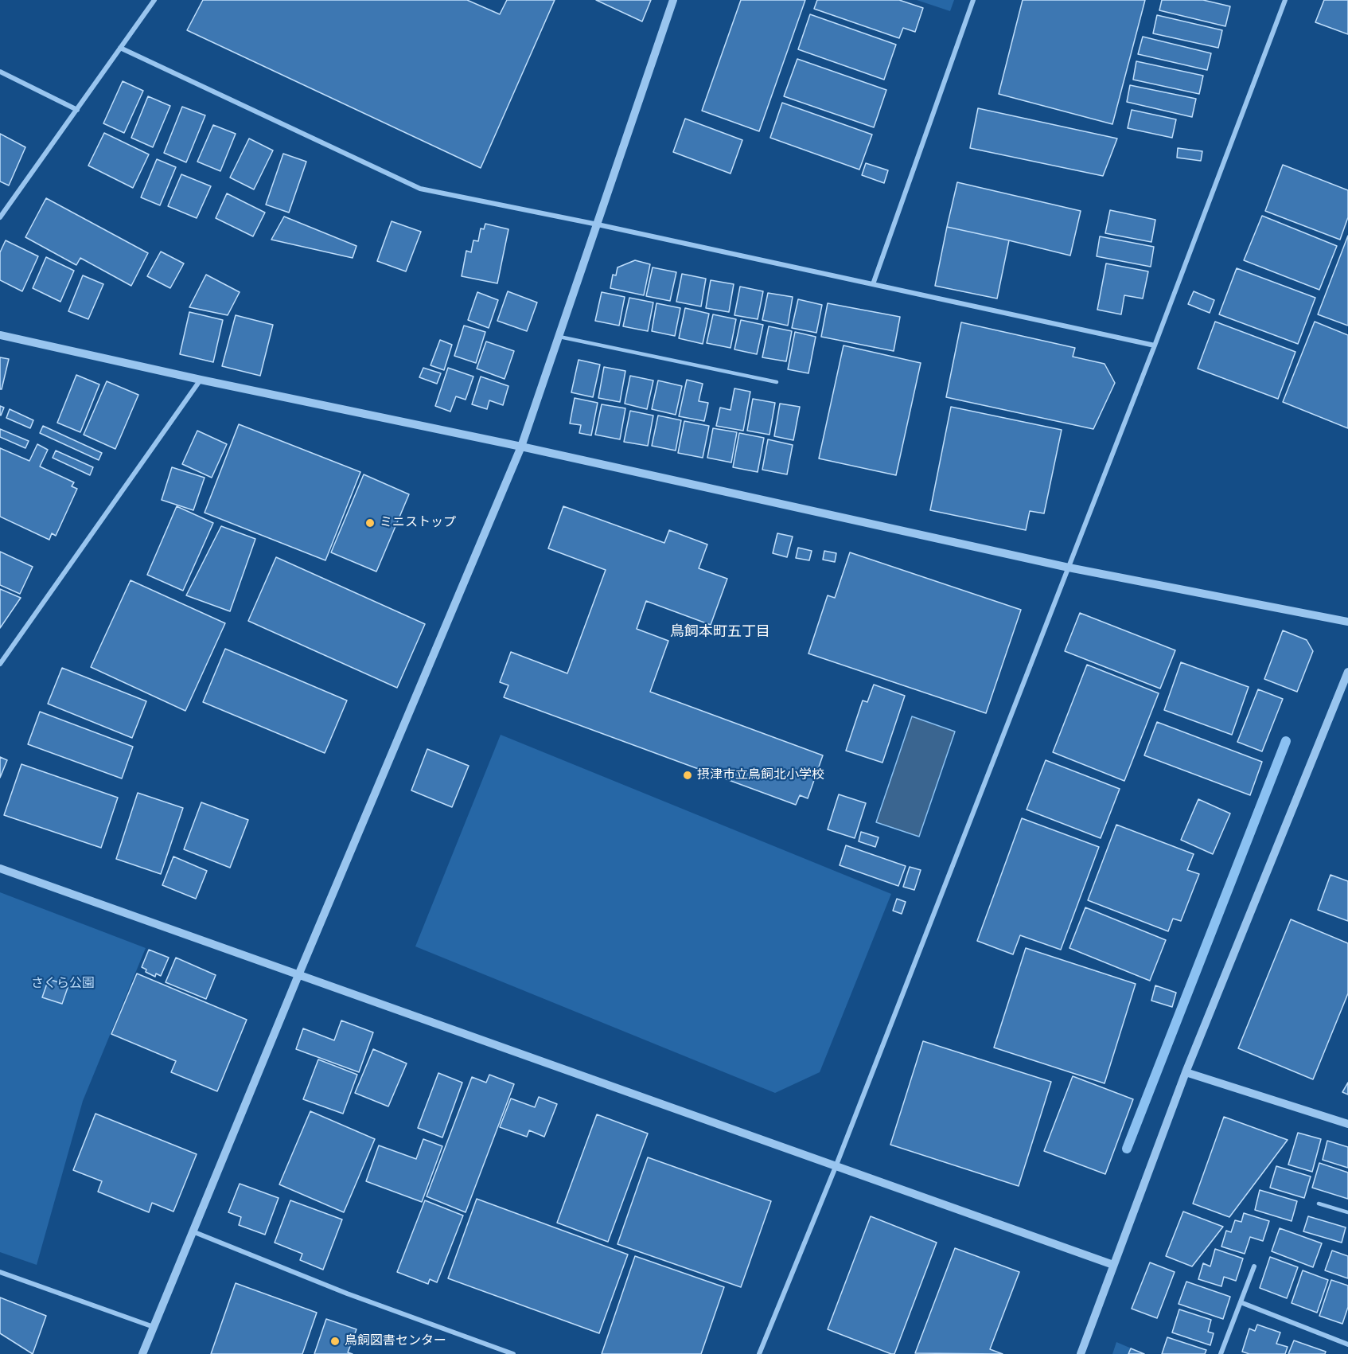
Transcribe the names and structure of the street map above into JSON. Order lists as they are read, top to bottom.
{
  "districts": ["鳥飼本町五丁目"],
  "parks": ["さくら公園"],
  "places": ["ミニストップ", "摂津市立鳥飼北小学校", "鳥飼図書センター"]
}
